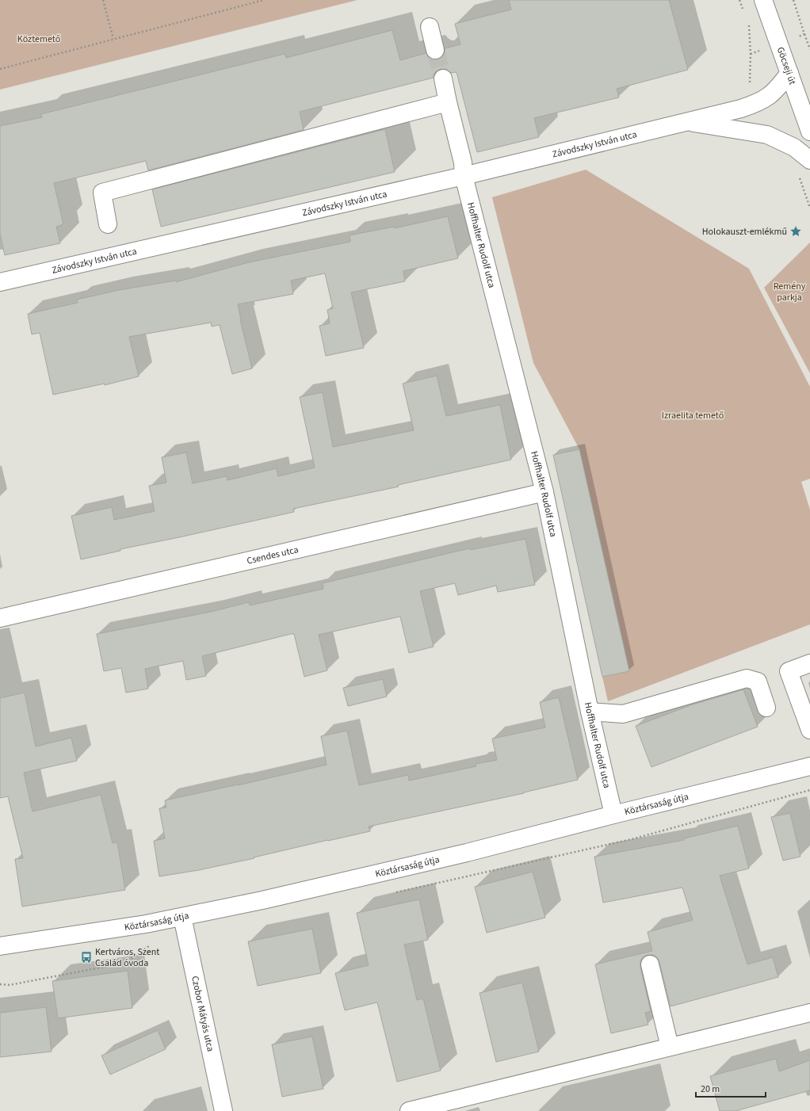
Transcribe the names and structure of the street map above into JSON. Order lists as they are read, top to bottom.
{
  "streets": {
    "street": [
      "Göcseji út",
      "Závodszky István utca",
      "Hoffhalter Rudolf utca",
      "Csendes utca",
      "Köztársaság útja",
      "Czobor Mátyás utca"
    ]
  },
  "crossings": [
    ["Göcseji út", "Závodszky István utca"],
    ["Závodszky István utca", "Hoffhalter Rudolf utca"],
    ["Hoffhalter Rudolf utca", "Csendes utca"],
    ["Hoffhalter Rudolf utca", "Köztársaság útja"],
    ["Köztársaság útja", "Czobor Mátyás utca"]
  ],
  "parks": ["Köztemető", "Remény parkja", "Izraelita temető"],
  "places": {
    "place": ["Holokauszt-emlékmű"],
    "bus stop": ["Kertváros, Szent Család óvoda"]
  },
  "scale_bar": "20 m"
}
